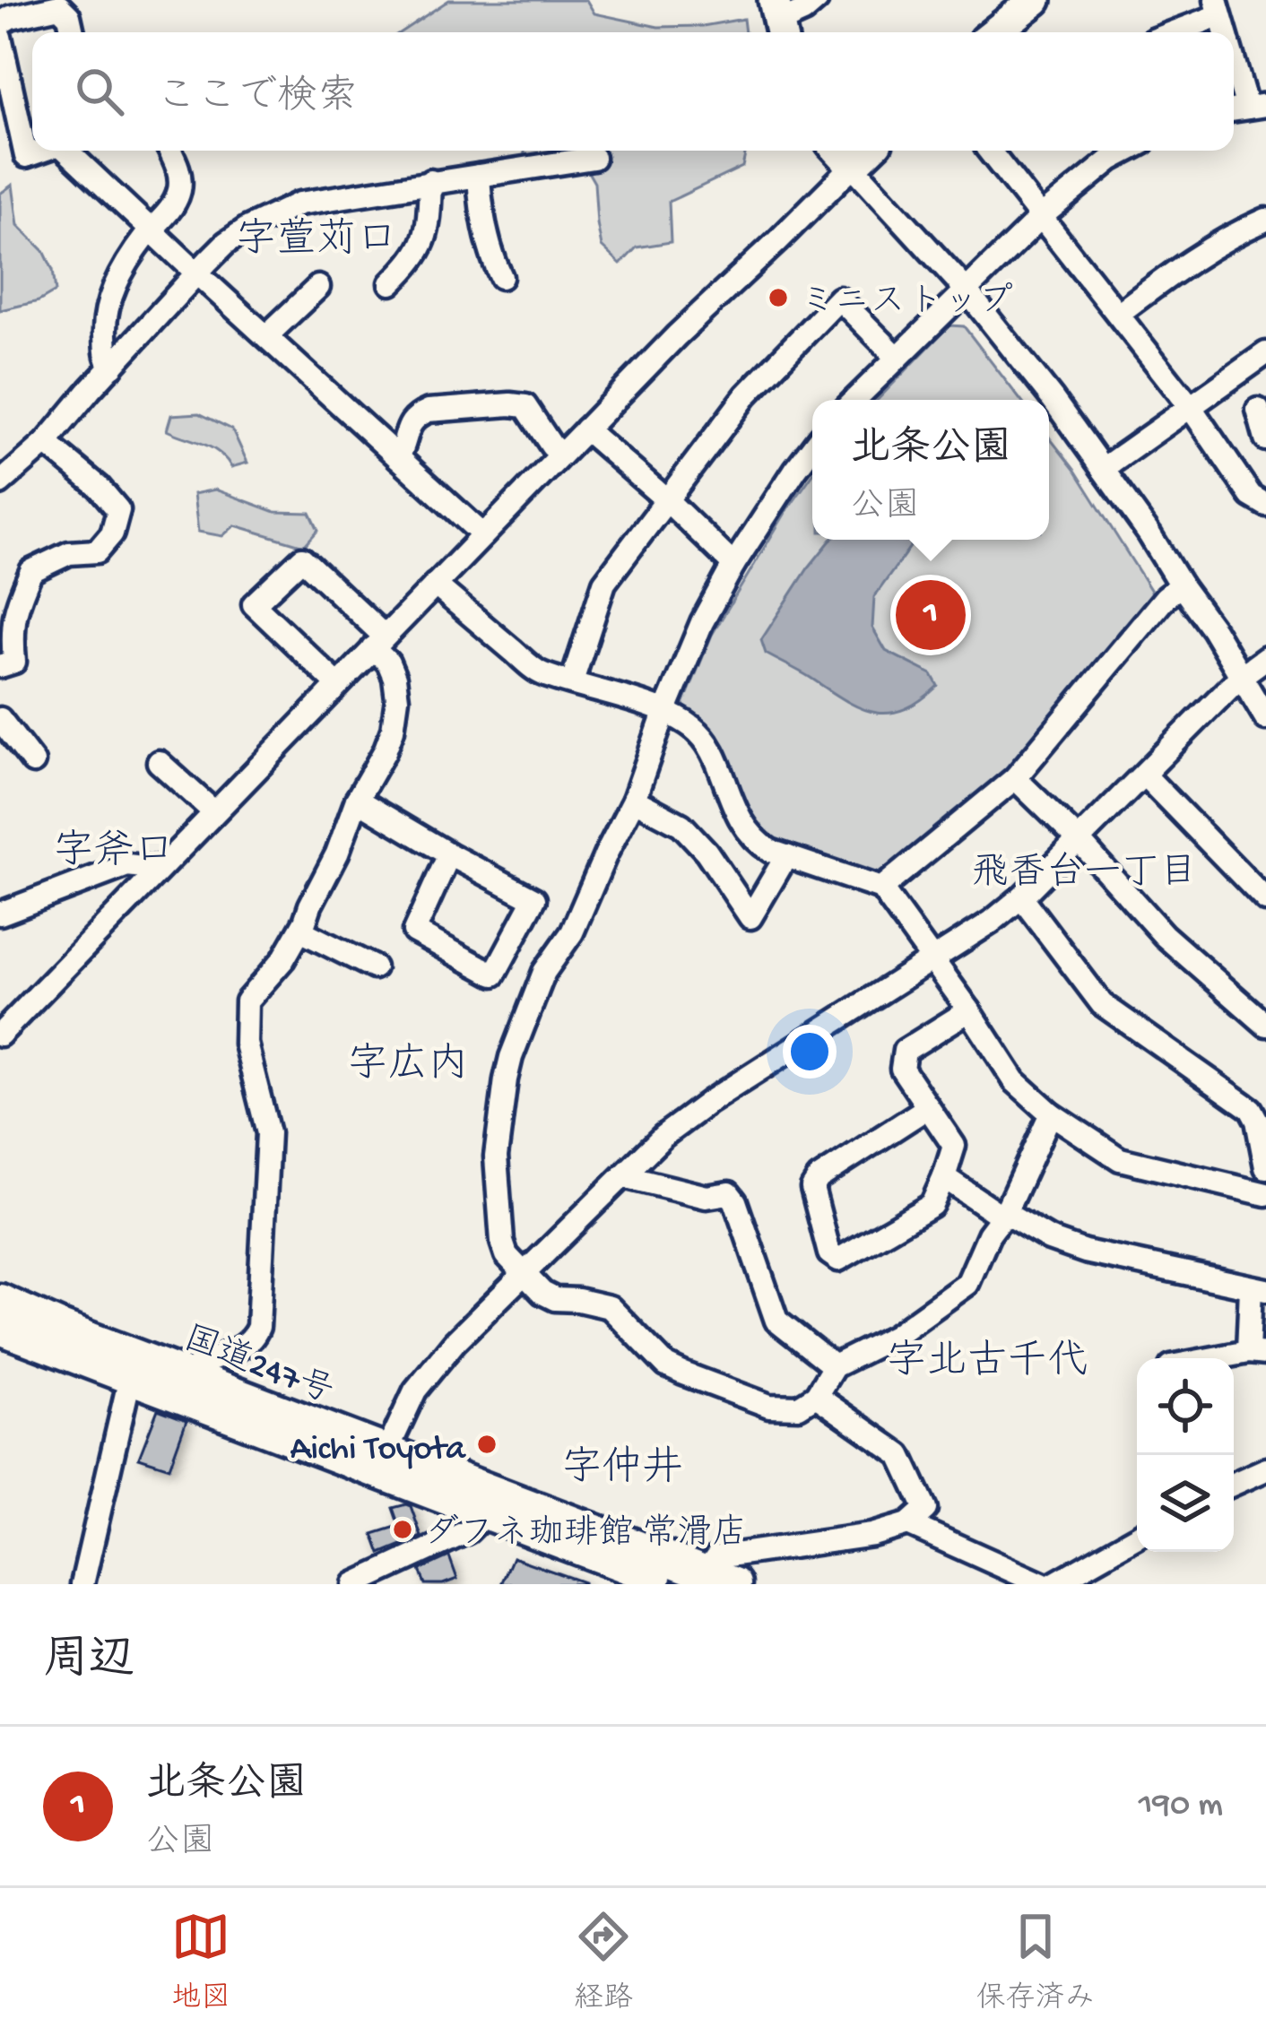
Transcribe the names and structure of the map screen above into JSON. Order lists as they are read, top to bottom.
{
  "streets": {
    "highway": ["国道247号"]
  },
  "districts": [
    "字萱苅口",
    "字斧口",
    "飛香台一丁目",
    "字広内",
    "字北古千代",
    "字仲井"
  ],
  "places": ["ミニストップ", "Aichi Toyota", "ダフネ珈琲館 常滑店"],
  "page": {
    "search": "ここで検索",
    "popup": ["北条公園", "公園"],
    "pins": "1",
    "heading": "周辺",
    "list": [
      {
        "mark": "1",
        "name": "北条公園",
        "note": "公園",
        "value": "190 m"
      }
    ],
    "nav": ["地図", "経路", "保存済み"]
  }
}
